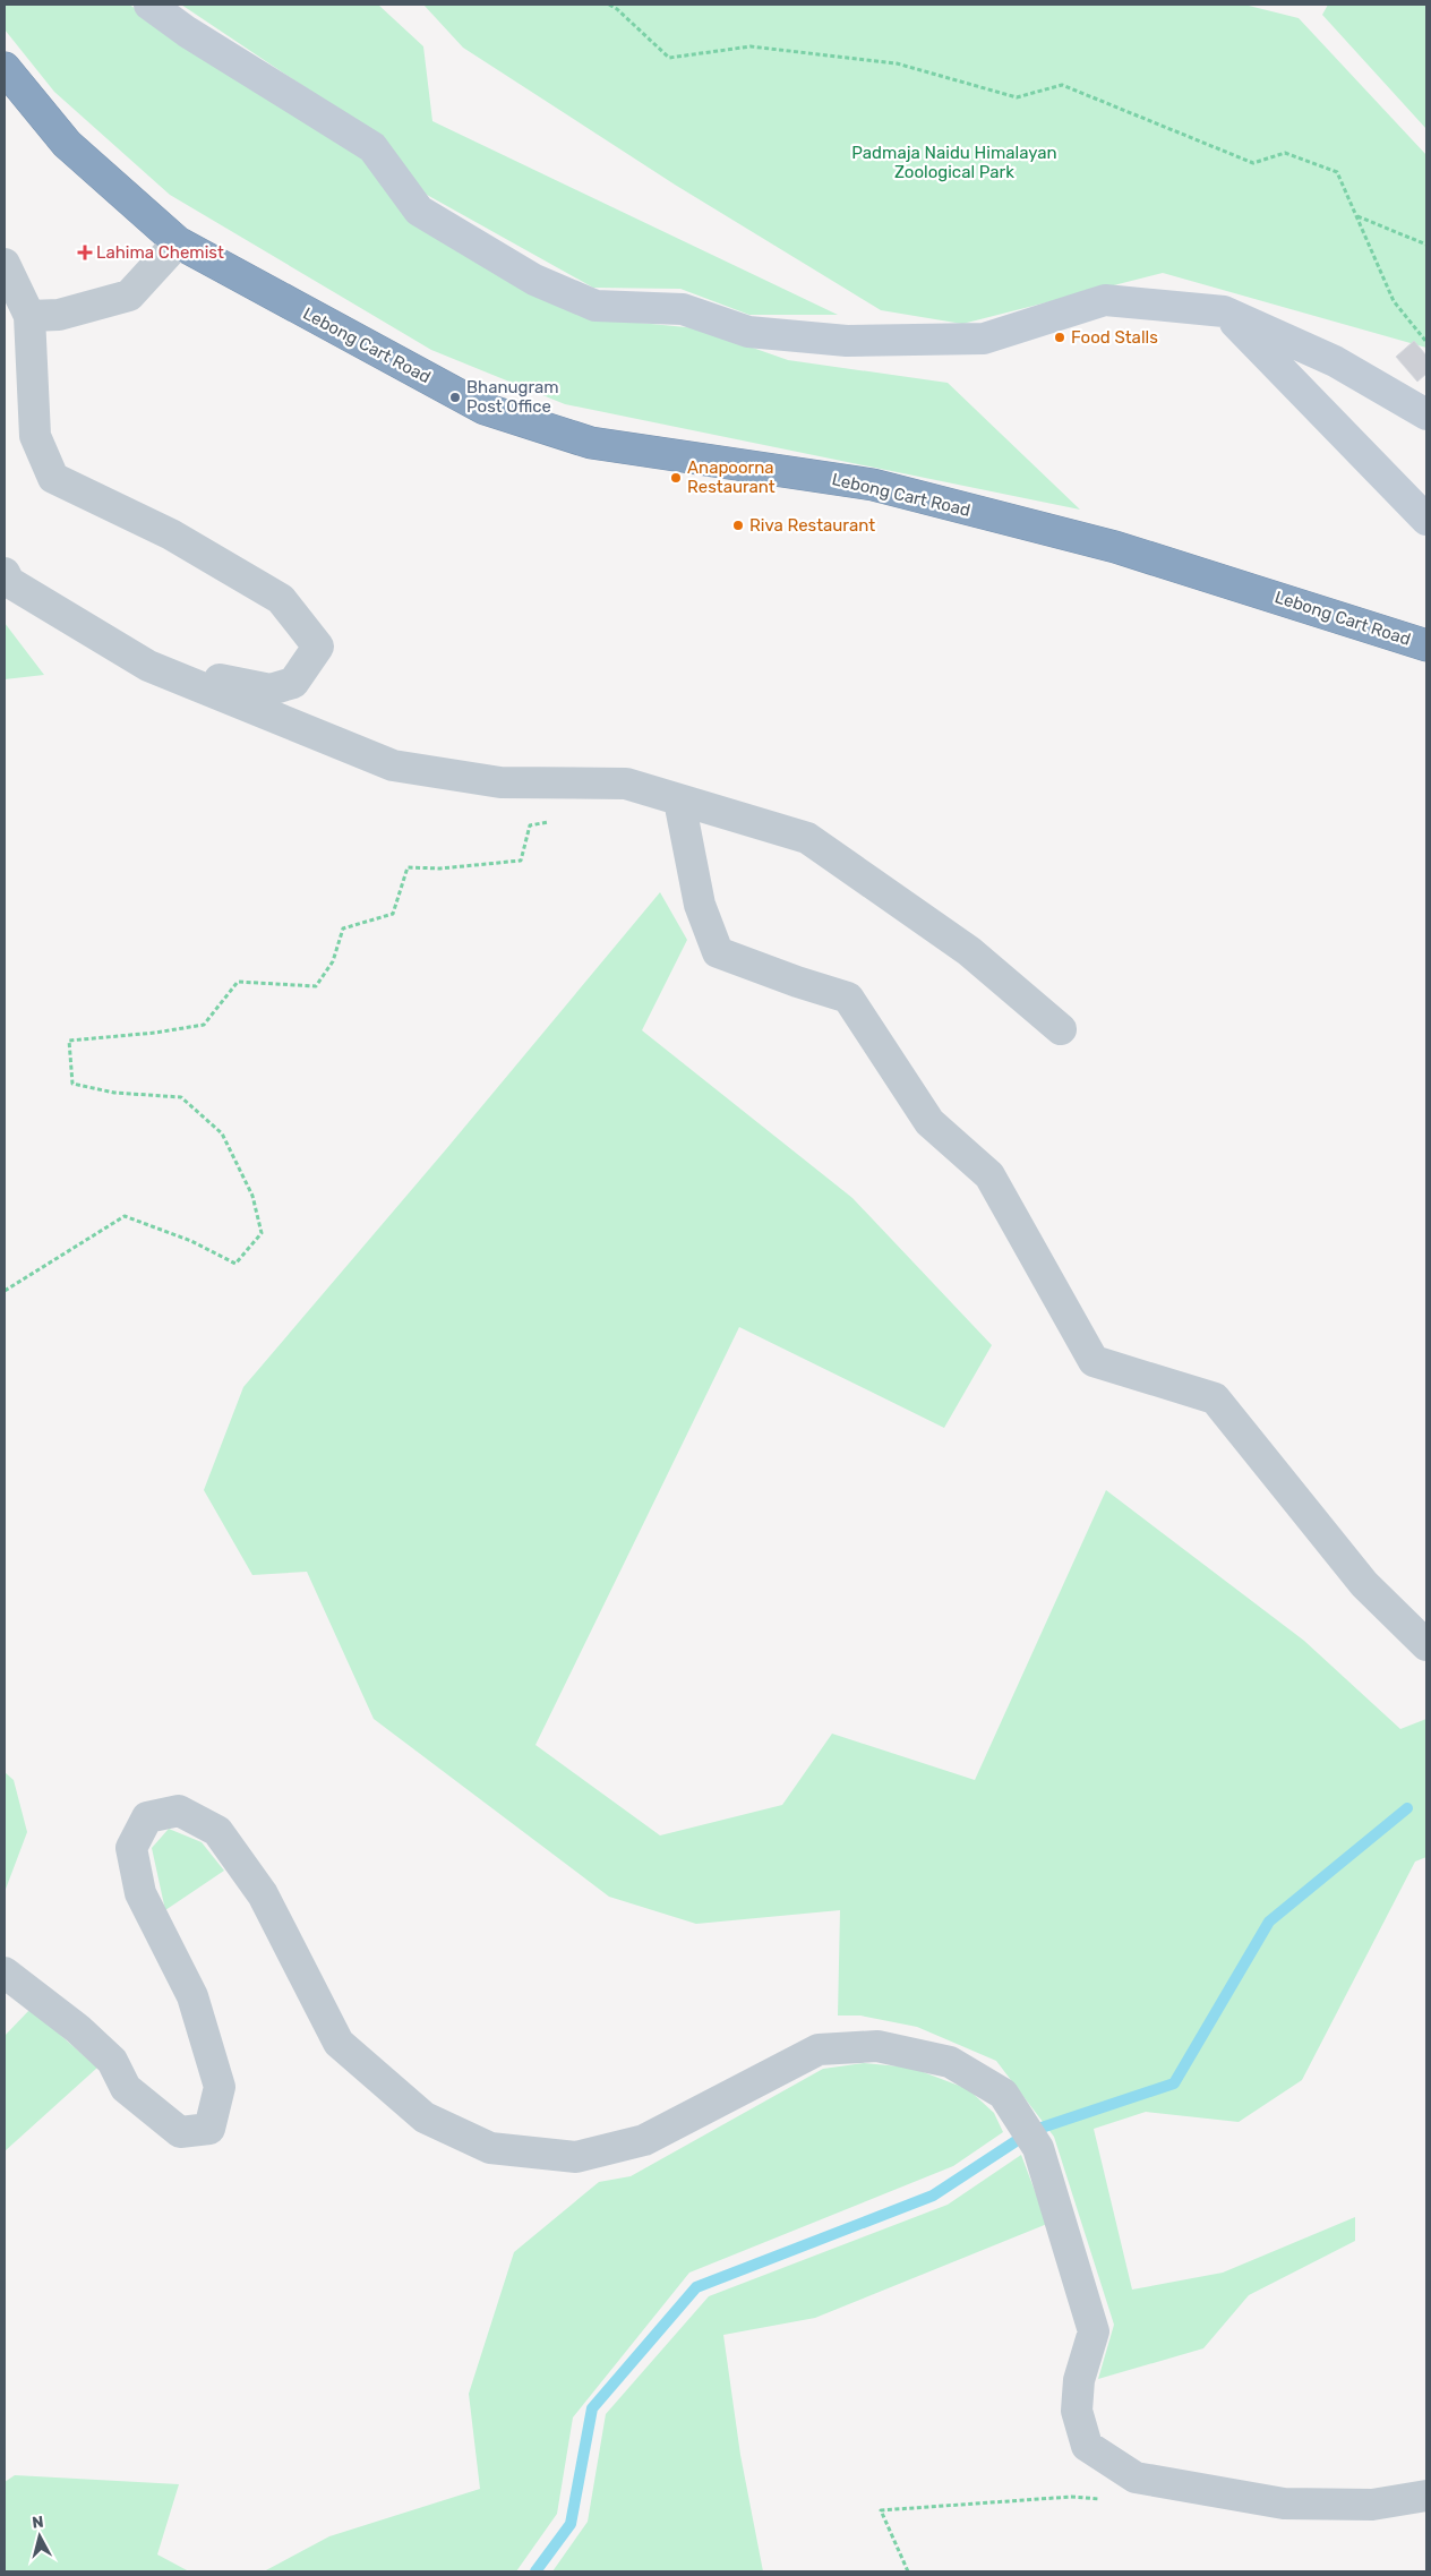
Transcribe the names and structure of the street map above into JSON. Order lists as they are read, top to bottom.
{
  "streets": {
    "highway": ["Lebong Cart Road"]
  },
  "parks": ["Padmaja Naidu Himalayan Zoological Park"],
  "places": {
    "health": ["Lahima Chemist"],
    "other": [
      "Food Stalls",
      "Bhanugram Post Office",
      "Anapoorna Restaurant",
      "Riva Restaurant"
    ]
  },
  "north": "top"
}
